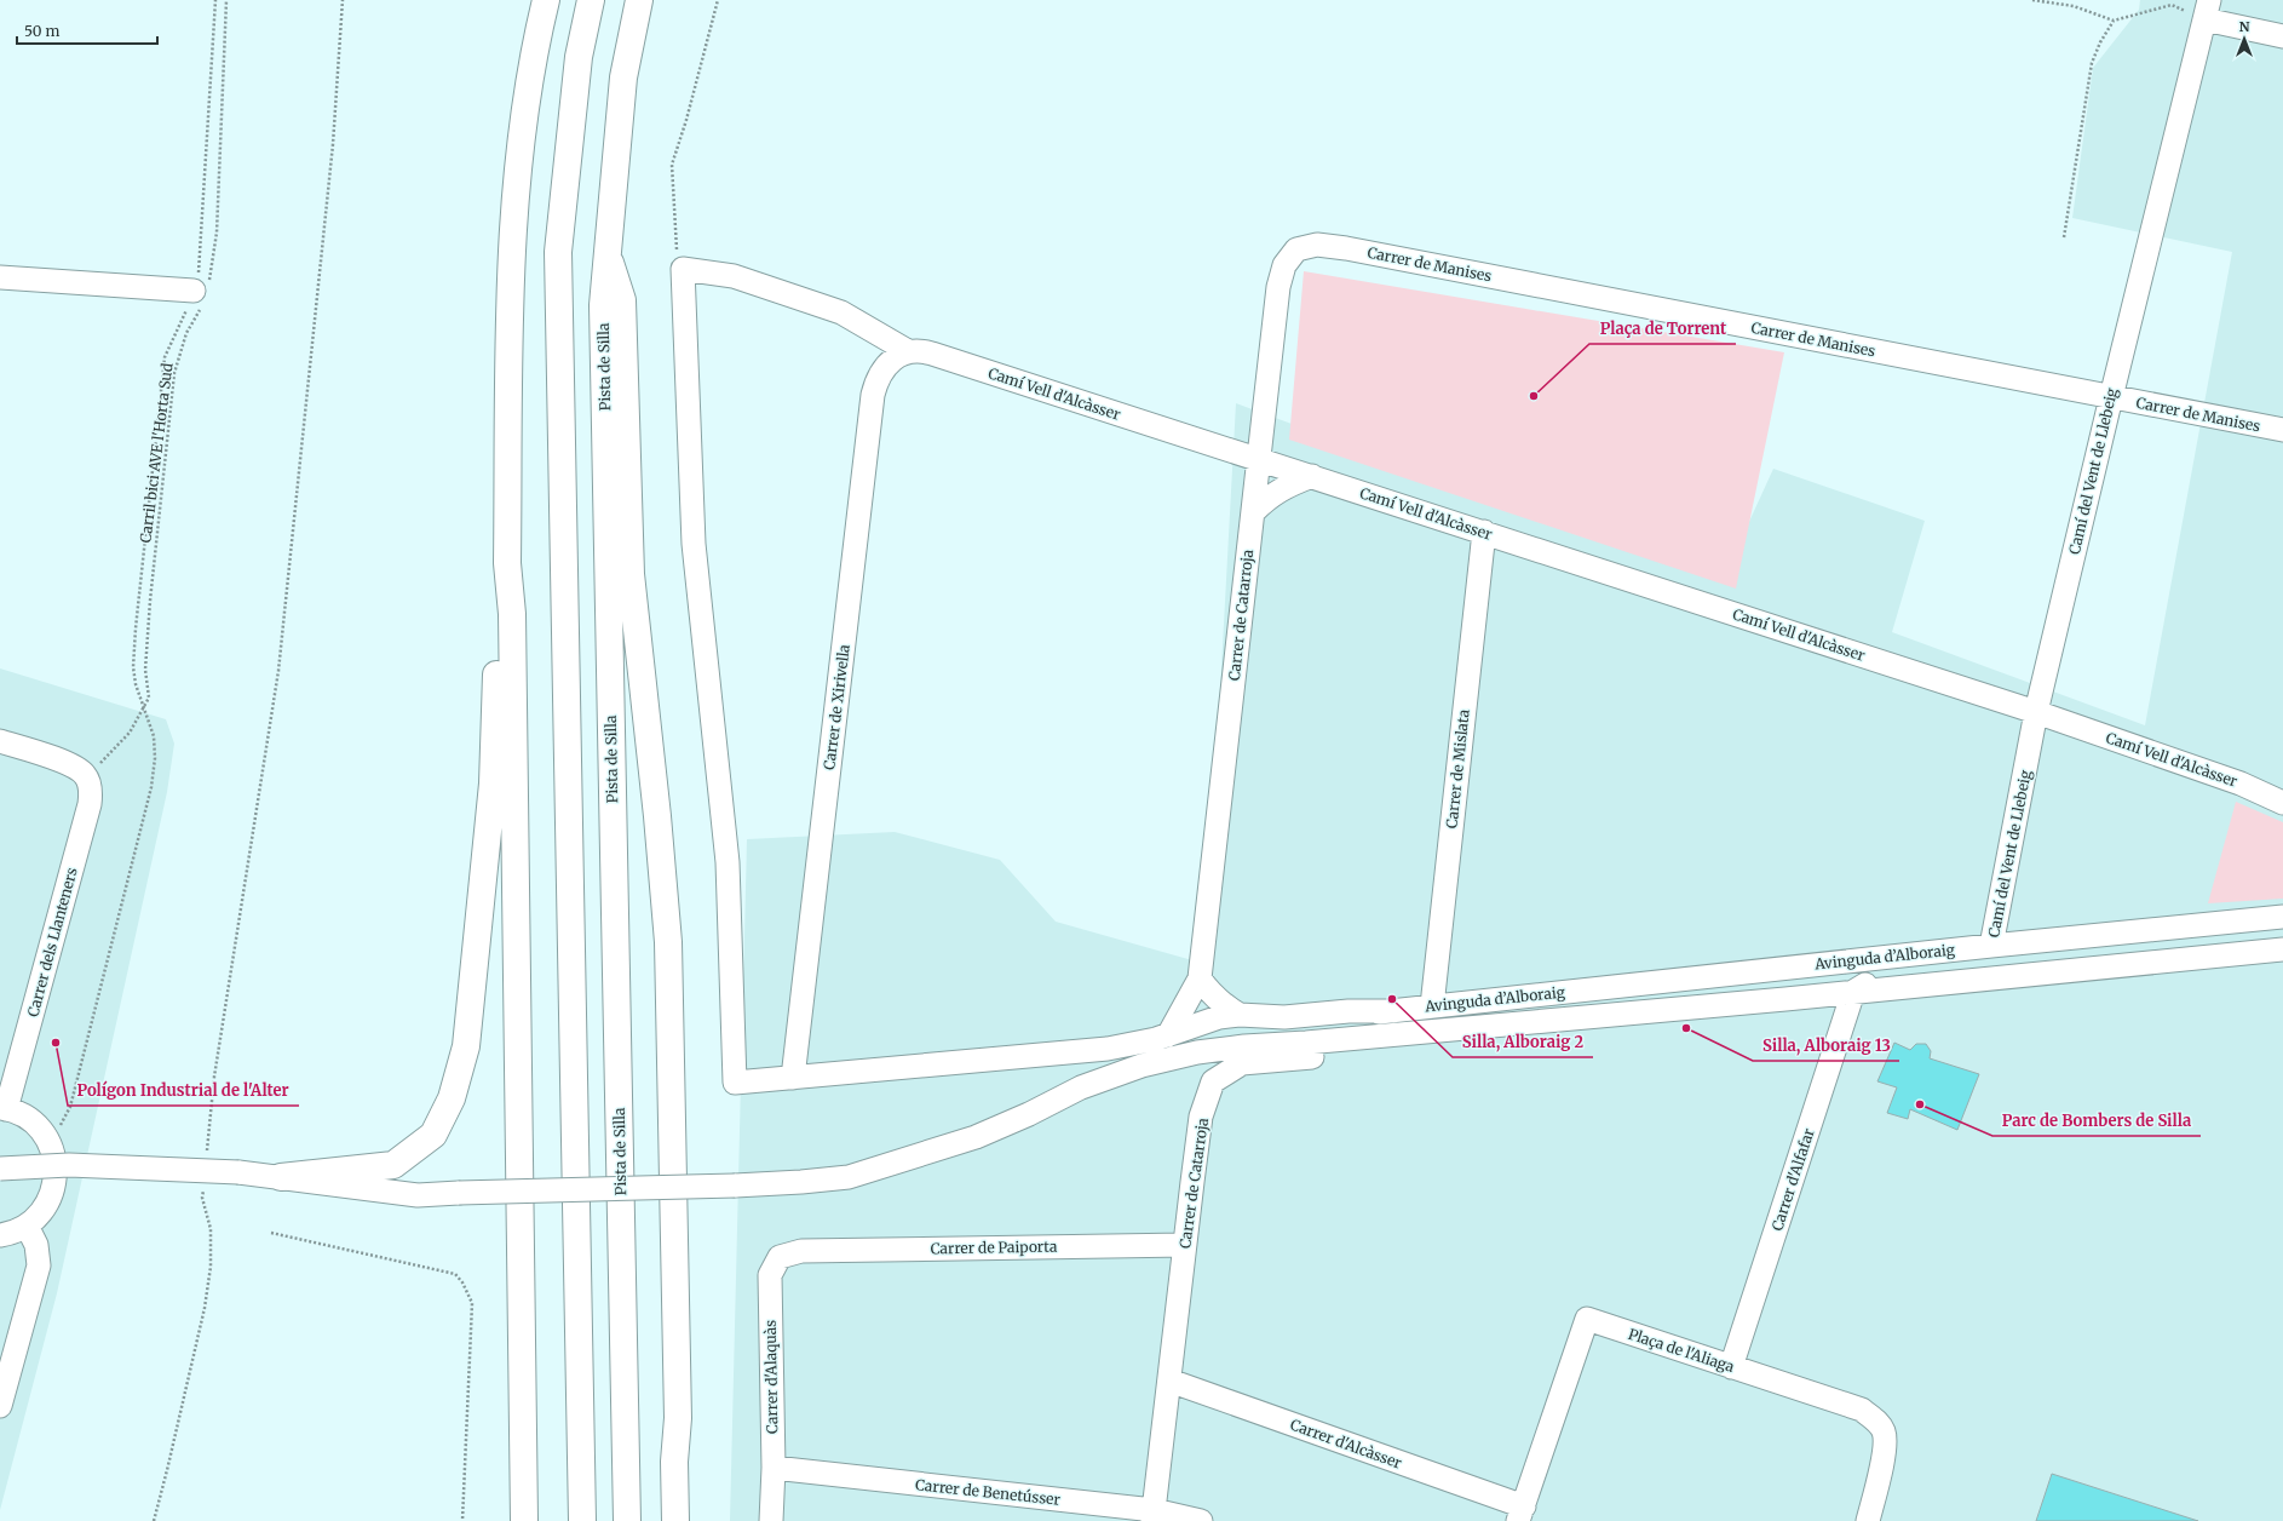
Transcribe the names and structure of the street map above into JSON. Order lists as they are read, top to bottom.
{
  "streets": {
    "highway": ["Pista de Silla"],
    "street": [
      "Carrer de Manises",
      "Camí Vell d'Alcàsser",
      "Camí del Vent de Llebeig",
      "Carrer de Catarroja",
      "Carrer de Xirivella",
      "Carrer de Mislata",
      "Carrer dels Llanteners",
      "Avinguda d’Alboraig",
      "Carrer d'Alfafar",
      "Carrer de Paiporta",
      "Plaça de l'Aliaga",
      "Carrer d'Alaquàs",
      "Carrer d'Alcàsser",
      "Carrer de Benetússer"
    ],
    "path": ["Carril bici AVE l'Horta Sud"]
  },
  "crossings": [
    ["Carrer de Manises", "Camí del Vent de Llebeig"],
    ["Carrer de Manises", "Carrer de Catarroja"],
    ["Camí Vell d'Alcàsser", "Camí del Vent de Llebeig"],
    ["Camí Vell d'Alcàsser", "Carrer de Catarroja"],
    ["Camí Vell d'Alcàsser", "Carrer de Xirivella"],
    ["Camí Vell d'Alcàsser", "Carrer de Mislata"],
    ["Carril bici AVE l'Horta Sud", "Carrer dels Llanteners"],
    ["Camí del Vent de Llebeig", "Avinguda d’Alboraig"],
    ["Carrer de Catarroja", "Avinguda d’Alboraig"],
    ["Carrer de Catarroja", "Carrer de Paiporta"],
    ["Carrer de Catarroja", "Carrer d'Alcàsser"],
    ["Carrer de Catarroja", "Carrer de Benetússer"],
    ["Carrer de Mislata", "Avinguda d’Alboraig"],
    ["Avinguda d’Alboraig", "Carrer d'Alfafar"],
    ["Carrer d'Alfafar", "Plaça de l'Aliaga"],
    ["Carrer de Paiporta", "Carrer d'Alaquàs"],
    ["Plaça de l'Aliaga", "Carrer d'Alcàsser"],
    ["Carrer d'Alaquàs", "Carrer de Benetússer"]
  ],
  "places": [
    "Plaça de Torrent",
    "Silla, Alboraig 2",
    "Silla, Alboraig 13",
    "Polígon Industrial de l'Alter",
    "Parc de Bombers de Silla"
  ],
  "scale_bar": "50 m",
  "north": "top"
}
